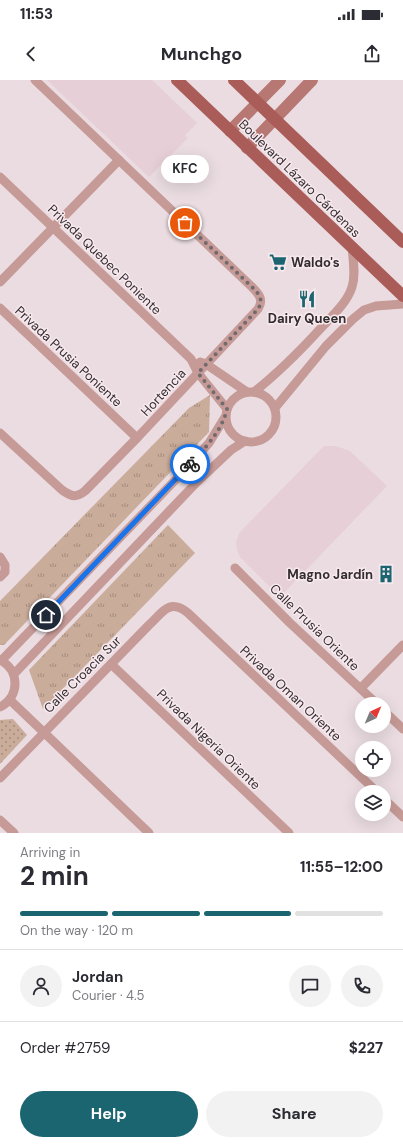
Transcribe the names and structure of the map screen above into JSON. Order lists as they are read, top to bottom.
{
  "streets": {
    "main road": ["Boulevard Lázaro Cárdenas"],
    "street": [
      "Privada Quebec Poniente",
      "Privada Prusia Poniente",
      "Hortencia",
      "Calle Prusia Oriente",
      "Calle Croacia Sur",
      "Privada Oman Oriente",
      "Privada Nigeria Oriente"
    ]
  },
  "crossings": [
    ["Privada Quebec Poniente", "Hortencia"],
    ["Privada Prusia Poniente", "Hortencia"],
    ["Calle Croacia Sur", "Privada Oman Oriente"],
    ["Calle Croacia Sur", "Privada Nigeria Oriente"]
  ],
  "places": {
    "other": ["KFC"],
    "supermarket": ["Waldo's"],
    "restaurant": ["Dairy Queen"],
    "building": ["Magno Jardín"]
  },
  "north": "top right",
  "page": {
    "status": "11:53",
    "header": "Munchgo",
    "bubble": "KFC",
    "heading": ["2 min", "Arriving in", "11:55–12:00"],
    "panel": [
      "Jordan",
      "Courier · 4.5",
      "Order #2759",
      "$227"
    ],
    "bar": "On the way · 120 m",
    "buttons": ["Help", "Share"]
  }
}
